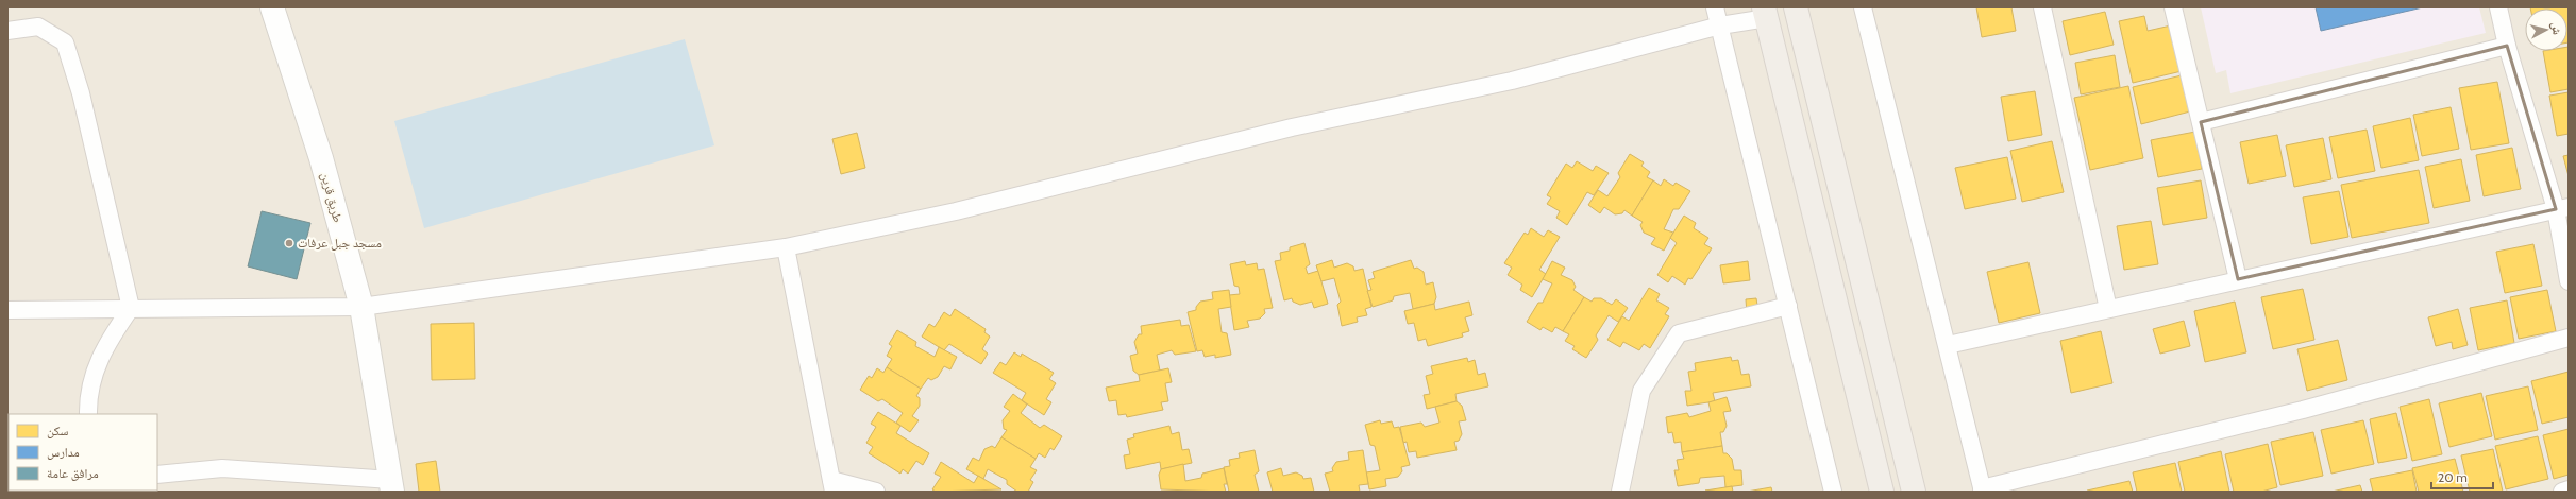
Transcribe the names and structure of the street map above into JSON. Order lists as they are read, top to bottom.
{
  "streets": {
    "main road": ["طريق قرين"]
  },
  "places": ["مسجد جبل عرفات"],
  "legend": ["سكن", "مدارس", "مرافق عامة"],
  "scale_bar": "20 m",
  "north": "right"
}
